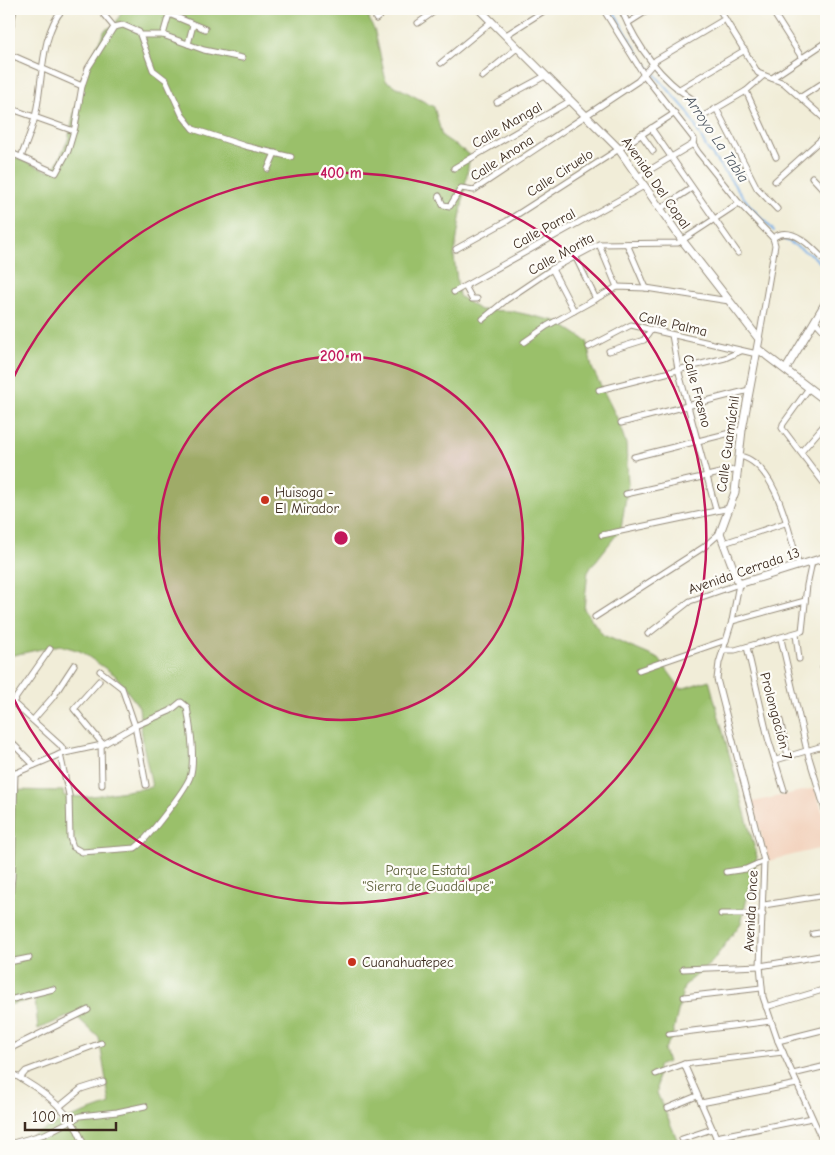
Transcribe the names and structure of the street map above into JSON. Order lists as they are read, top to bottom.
{
  "streets": {
    "street": [
      "Calle Mangal",
      "Calle Anona",
      "Calle Ciruelo",
      "Avenida Del Copal",
      "Calle Parral",
      "Calle Morita",
      "Calle Palma",
      "Calle Fresno",
      "Calle Guamúchil",
      "Avenida Cerrada 13",
      "Prolongación 7",
      "Avenida Once"
    ]
  },
  "crossings": [
    ["Calle Mangal", "Avenida Del Copal"],
    ["Calle Anona", "Avenida Del Copal"],
    ["Calle Ciruelo", "Avenida Del Copal"],
    ["Avenida Del Copal", "Calle Parral"],
    ["Avenida Del Copal", "Calle Morita"],
    ["Avenida Del Copal", "Calle Guamúchil"],
    ["Calle Palma", "Calle Fresno"],
    ["Calle Palma", "Calle Guamúchil"],
    ["Avenida Cerrada 13", "Avenida Once"]
  ],
  "water": ["Arroyo La Tabla"],
  "parks": ["Parque Estatal \"Sierra de Guadalupe\""],
  "places": ["Huisoga - El Mirador", "Cuanahuatepec"],
  "scale_bar": "100 m",
  "rings": ["400 m", "200 m"]
}
